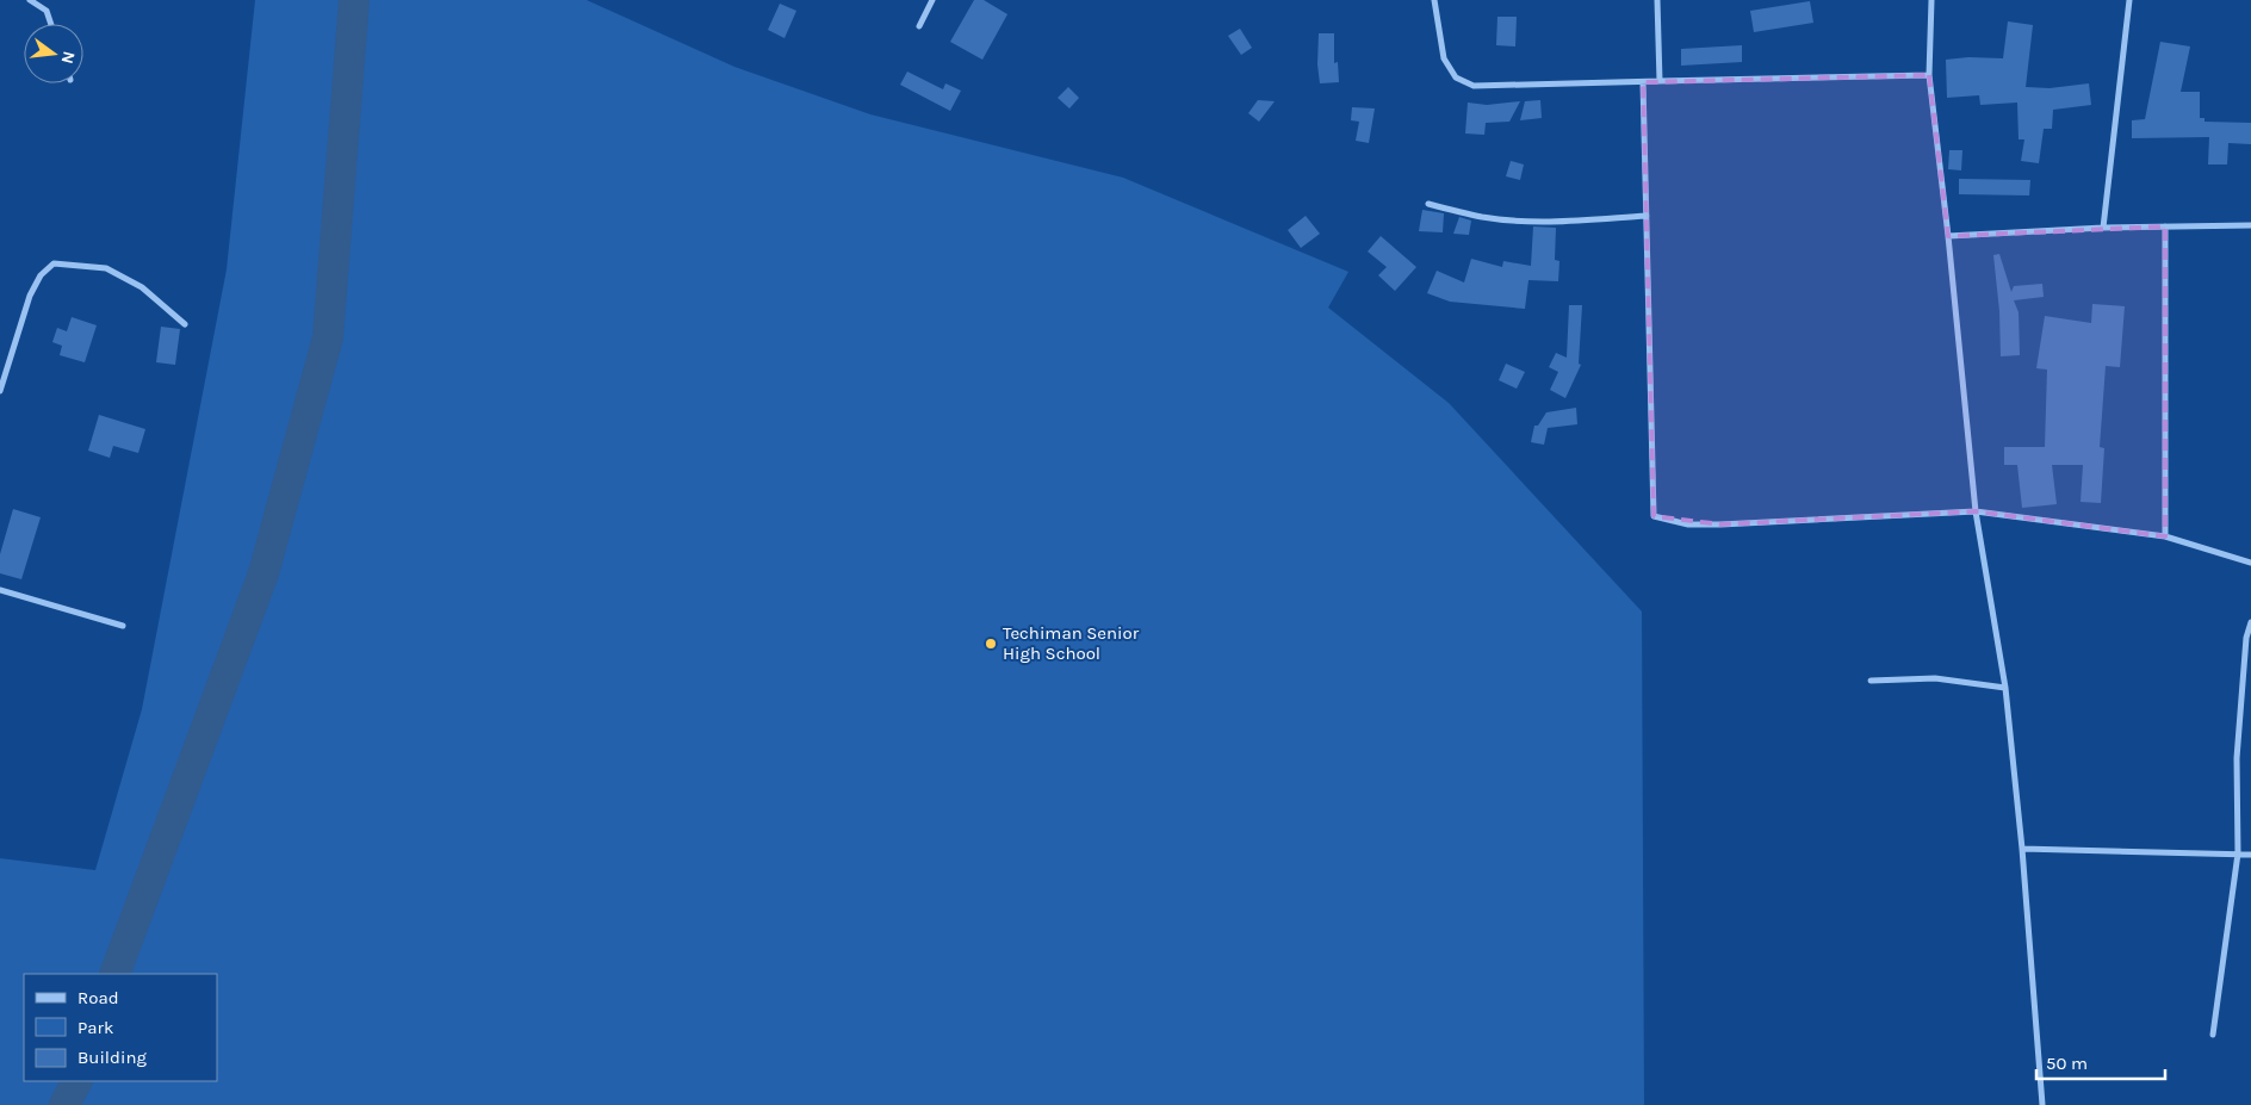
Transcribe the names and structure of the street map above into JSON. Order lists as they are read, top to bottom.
{
  "places": ["Techiman Senior High School"],
  "legend": ["Road", "Park", "Building"],
  "scale_bar": "50 m",
  "north": "right"
}
